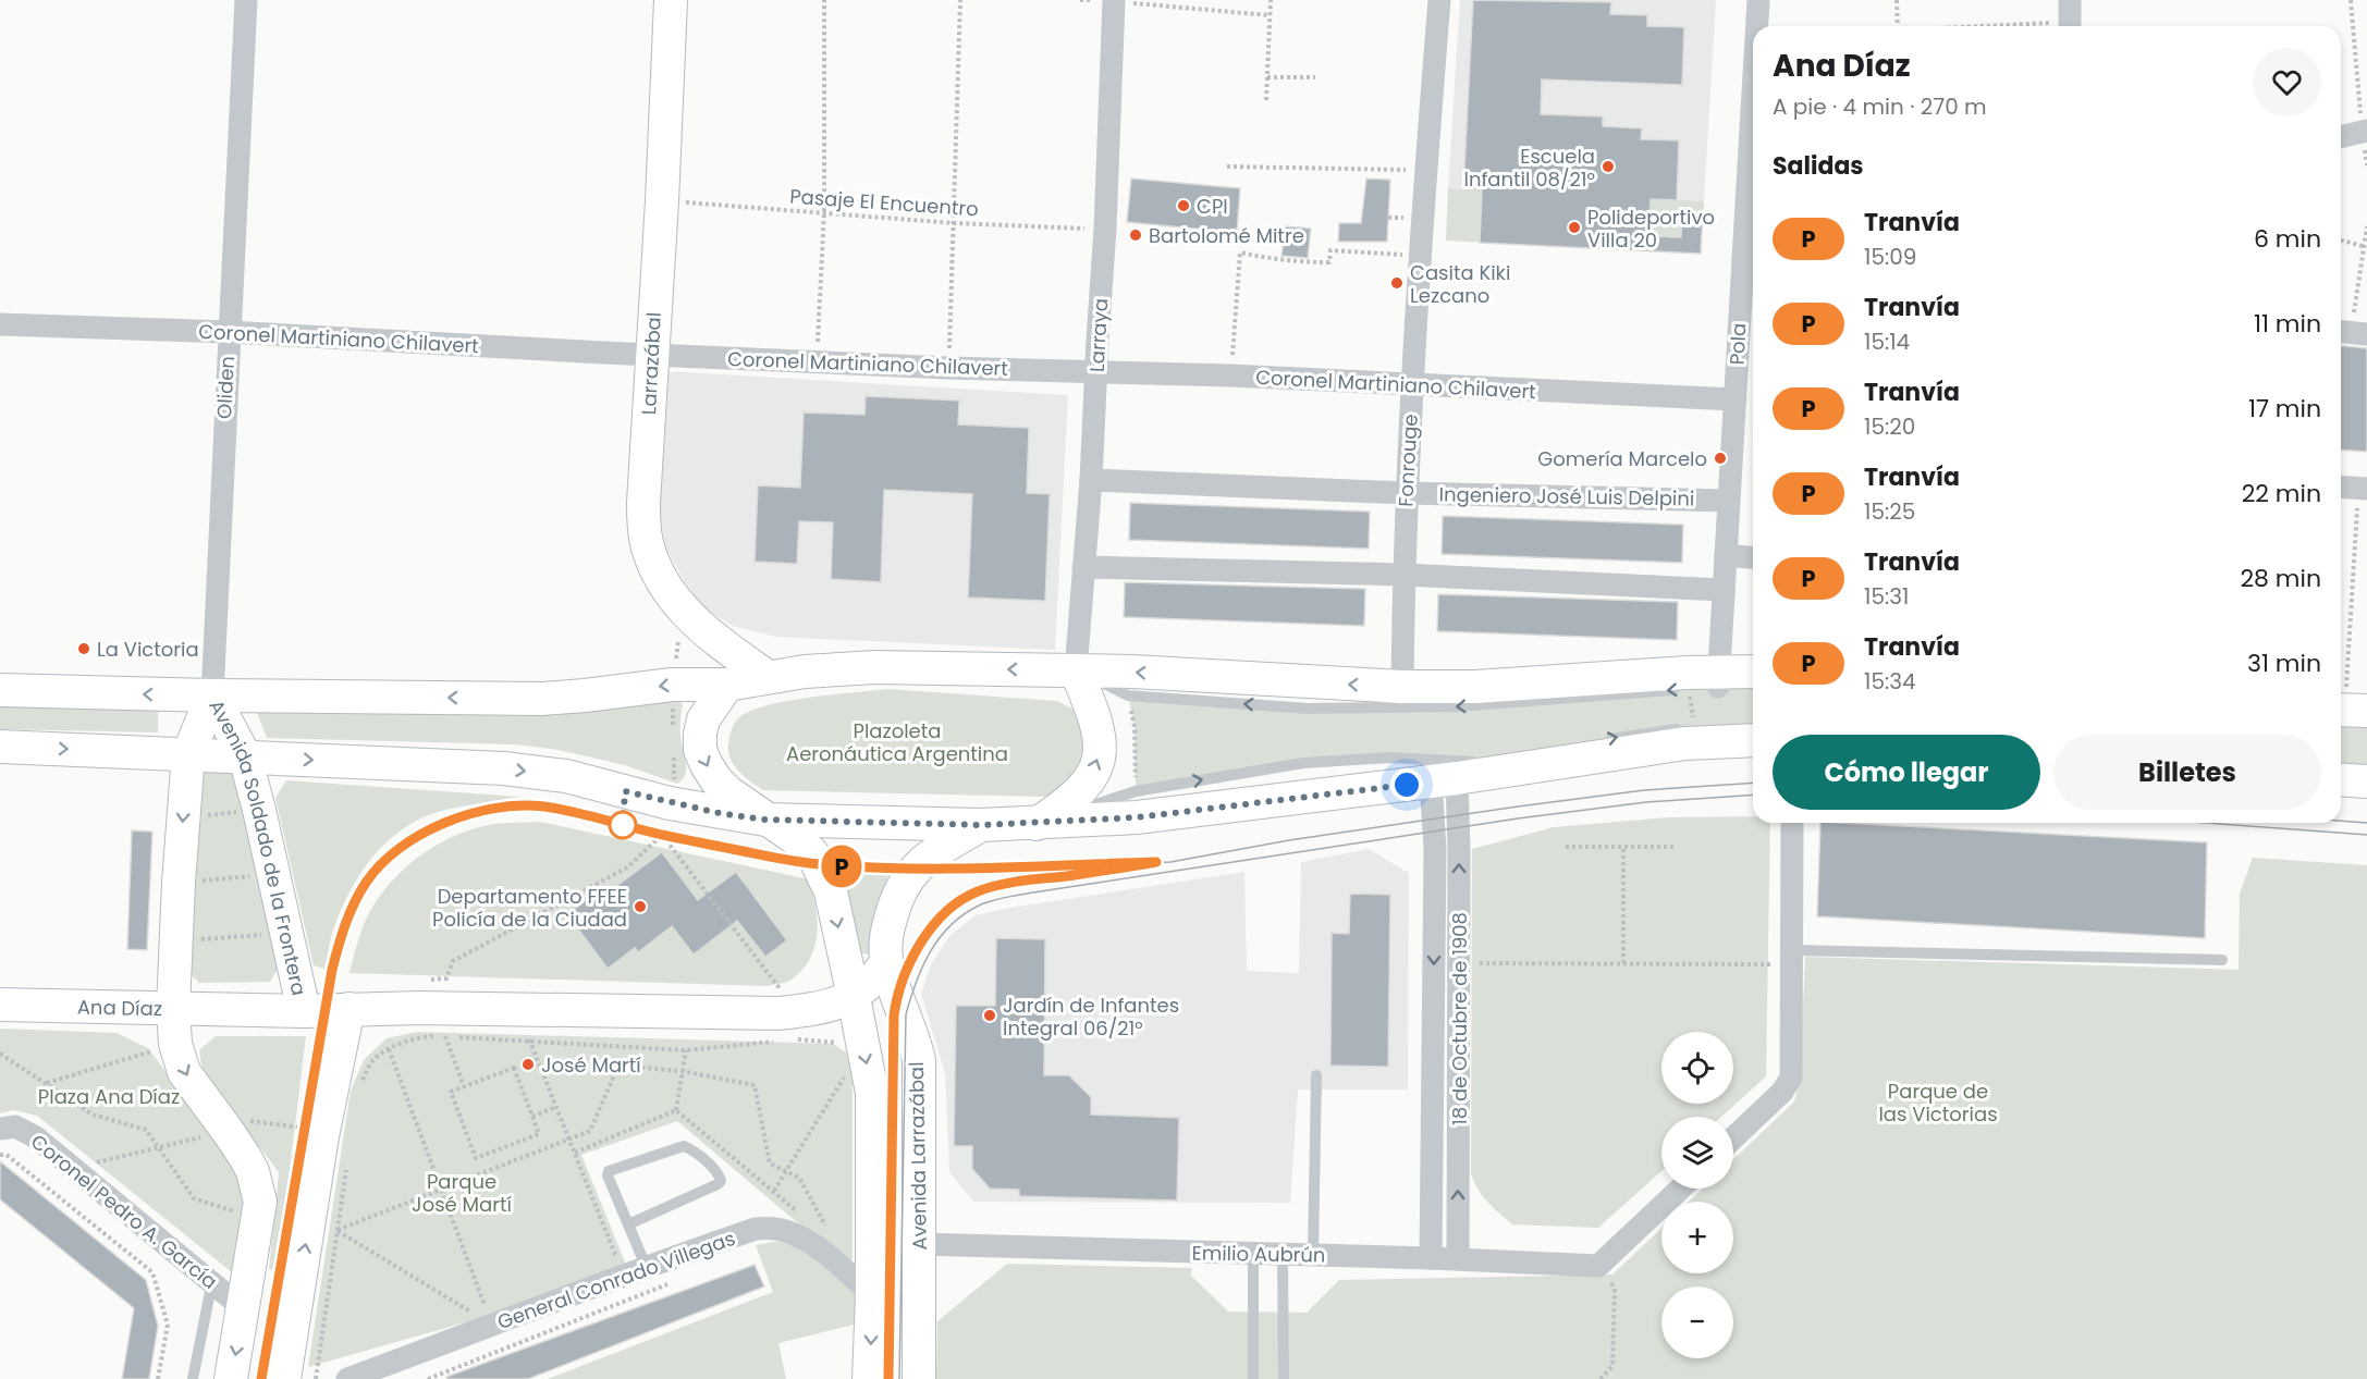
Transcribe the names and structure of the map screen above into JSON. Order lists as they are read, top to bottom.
{
  "streets": {
    "main road": [
      "Larrazábal",
      "Avenida Soldado de la Frontera",
      "Ana Díaz",
      "Avenida Larrazábal"
    ],
    "street": [
      "Larraya",
      "Coronel Martiniano Chilavert",
      "Pola",
      "Oliden",
      "Fonrouge",
      "Ingeniero José Luis Delpini",
      "18 de Octubre de 1908",
      "Coronel Pedro A. García",
      "Emilio Aubrún",
      "General Conrado Villegas"
    ],
    "path": ["Pasaje El Encuentro"]
  },
  "crossings": [
    ["Pasaje El Encuentro", "Larraya"],
    ["Pasaje El Encuentro", "Larrazábal"],
    ["Larraya", "Coronel Martiniano Chilavert"],
    ["Larraya", "Ingeniero José Luis Delpini"],
    ["Coronel Martiniano Chilavert", "Pola"],
    ["Coronel Martiniano Chilavert", "Larrazábal"],
    ["Coronel Martiniano Chilavert", "Oliden"],
    ["Coronel Martiniano Chilavert", "Fonrouge"],
    ["Pola", "Ingeniero José Luis Delpini"],
    ["Oliden", "Avenida Soldado de la Frontera"],
    ["Fonrouge", "Ingeniero José Luis Delpini"],
    ["Avenida Soldado de la Frontera", "Ana Díaz"],
    ["Avenida Soldado de la Frontera", "Coronel Pedro A. García"],
    ["Ana Díaz", "Avenida Larrazábal"],
    ["18 de Octubre de 1908", "Emilio Aubrún"],
    ["Avenida Larrazábal", "Emilio Aubrún"]
  ],
  "parks": [
    "Plazoleta Aeronáutica Argentina",
    "Parque de las Victorias",
    "Plaza Ana Díaz",
    "Parque José Martí"
  ],
  "places": [
    "Escuela Infantil 08/21°",
    "CPI",
    "Polideportivo Villa 20",
    "Bartolomé Mitre",
    "Casita Kiki Lezcano",
    "Gomería Marcelo",
    "La Victoria",
    "Departamento FFEE Policía de la Ciudad",
    "Jardín de Infantes Integral 06/21°",
    "José Martí"
  ],
  "lines": ["tram line P"],
  "page": {
    "on_map": "P",
    "heading": [
      ["Ana Díaz", "A pie · 4 min · 270 m"],
      "Salidas"
    ],
    "list": [
      {
        "mark": "P",
        "name": "Tranvía",
        "note": "15:09",
        "value": "6 min"
      },
      {
        "mark": "P",
        "name": "Tranvía",
        "note": "15:14",
        "value": "11 min"
      },
      {
        "mark": "P",
        "name": "Tranvía",
        "note": "15:20",
        "value": "17 min"
      },
      {
        "mark": "P",
        "name": "Tranvía",
        "note": "15:25",
        "value": "22 min"
      },
      {
        "mark": "P",
        "name": "Tranvía",
        "note": "15:31",
        "value": "28 min"
      },
      {
        "mark": "P",
        "name": "Tranvía",
        "note": "15:34",
        "value": "31 min"
      }
    ],
    "buttons": ["Cómo llegar", "Billetes"],
    "map_buttons": ["+", "−"]
  }
}
